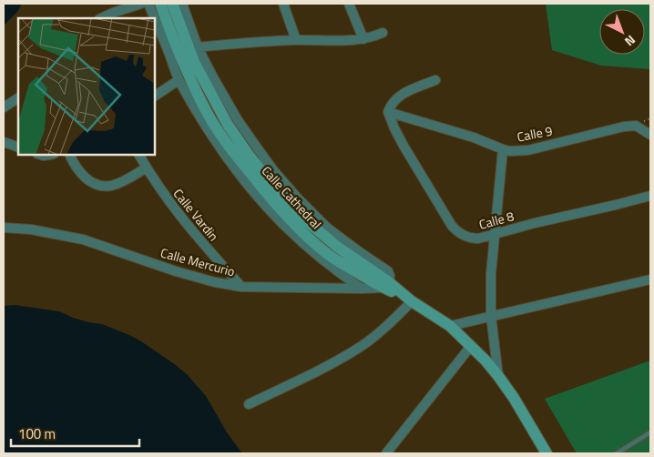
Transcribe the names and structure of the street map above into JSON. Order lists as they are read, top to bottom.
{
  "streets": {
    "street": [
      "Calle 9",
      "Calle Cathedral",
      "Calle Vardin",
      "Calle 8",
      "Calle Mercurio"
    ]
  },
  "crossings": [
    ["Calle 9", "Calle 8"],
    ["Calle Cathedral", "Calle Mercurio"],
    ["Calle Vardin", "Calle Mercurio"]
  ],
  "scale_bar": "100 m",
  "north": "bottom right"
}
